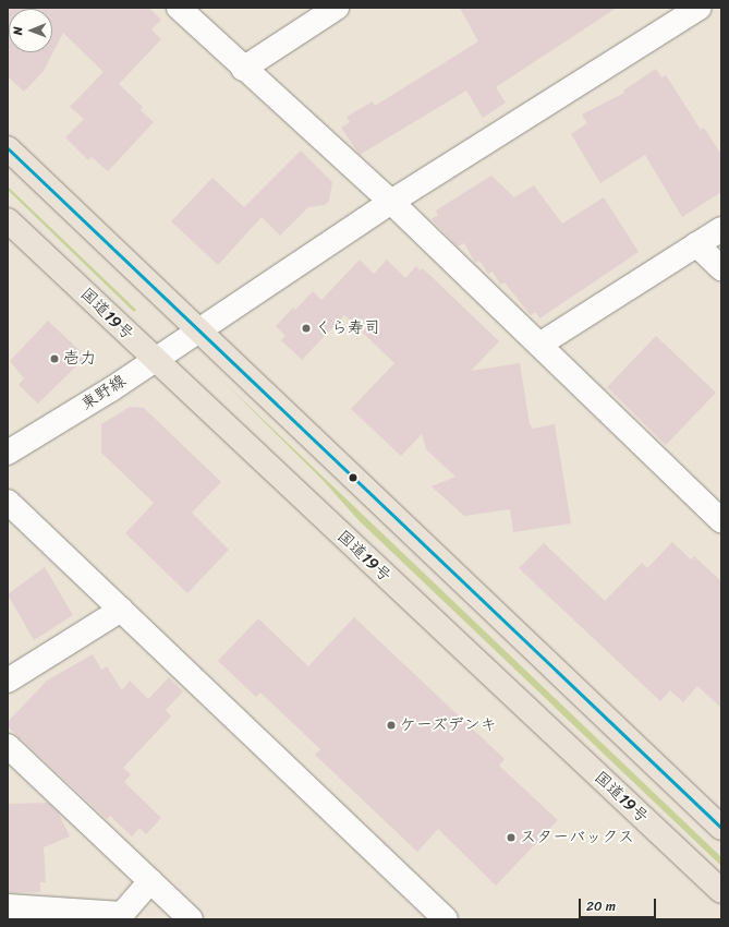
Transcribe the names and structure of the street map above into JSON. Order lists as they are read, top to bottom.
{
  "streets": {
    "highway": ["国道19号"],
    "street": ["東野線"]
  },
  "crossings": [
    ["国道19号", "東野線"]
  ],
  "places": [
    "くら寿司",
    "壱力",
    "ケーズデンキ",
    "スターバックス"
  ],
  "scale_bar": "20 m",
  "north": "left"
}
